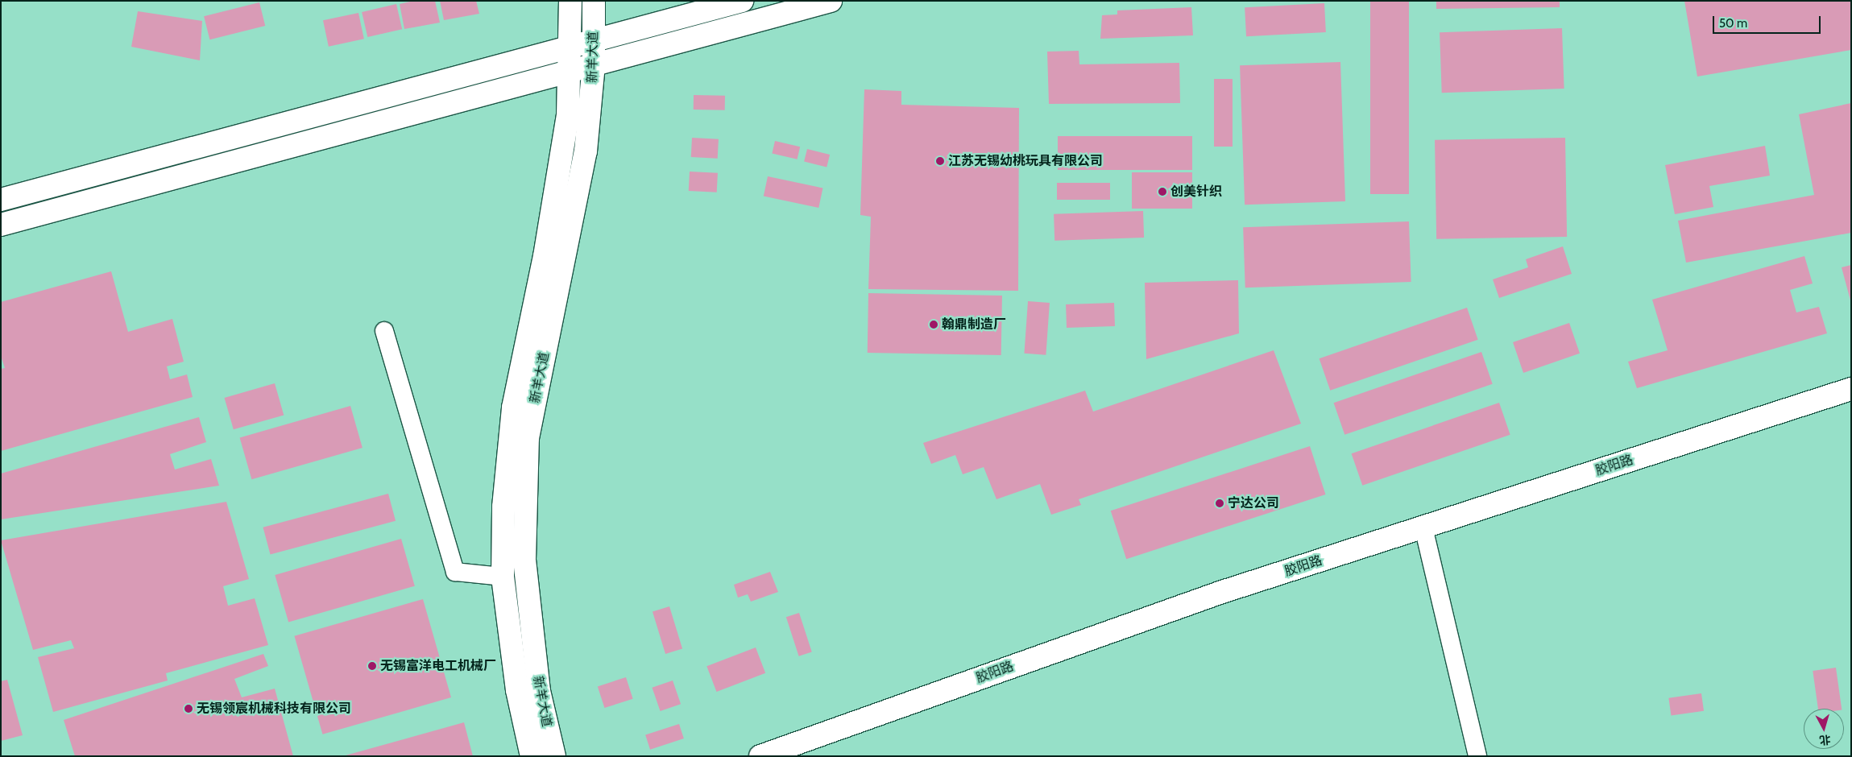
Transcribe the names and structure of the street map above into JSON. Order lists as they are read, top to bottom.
{
  "streets": {
    "main road": ["新羊大道", "胶阳路"]
  },
  "places": [
    "江苏无锡幼桃玩具有限公司",
    "创美针织",
    "翰鼎制造厂",
    "宁达公司",
    "无锡富洋电工机械厂",
    "无锡领宸机械科技有限公司"
  ],
  "scale_bar": "50 m",
  "north": "bottom"
}
